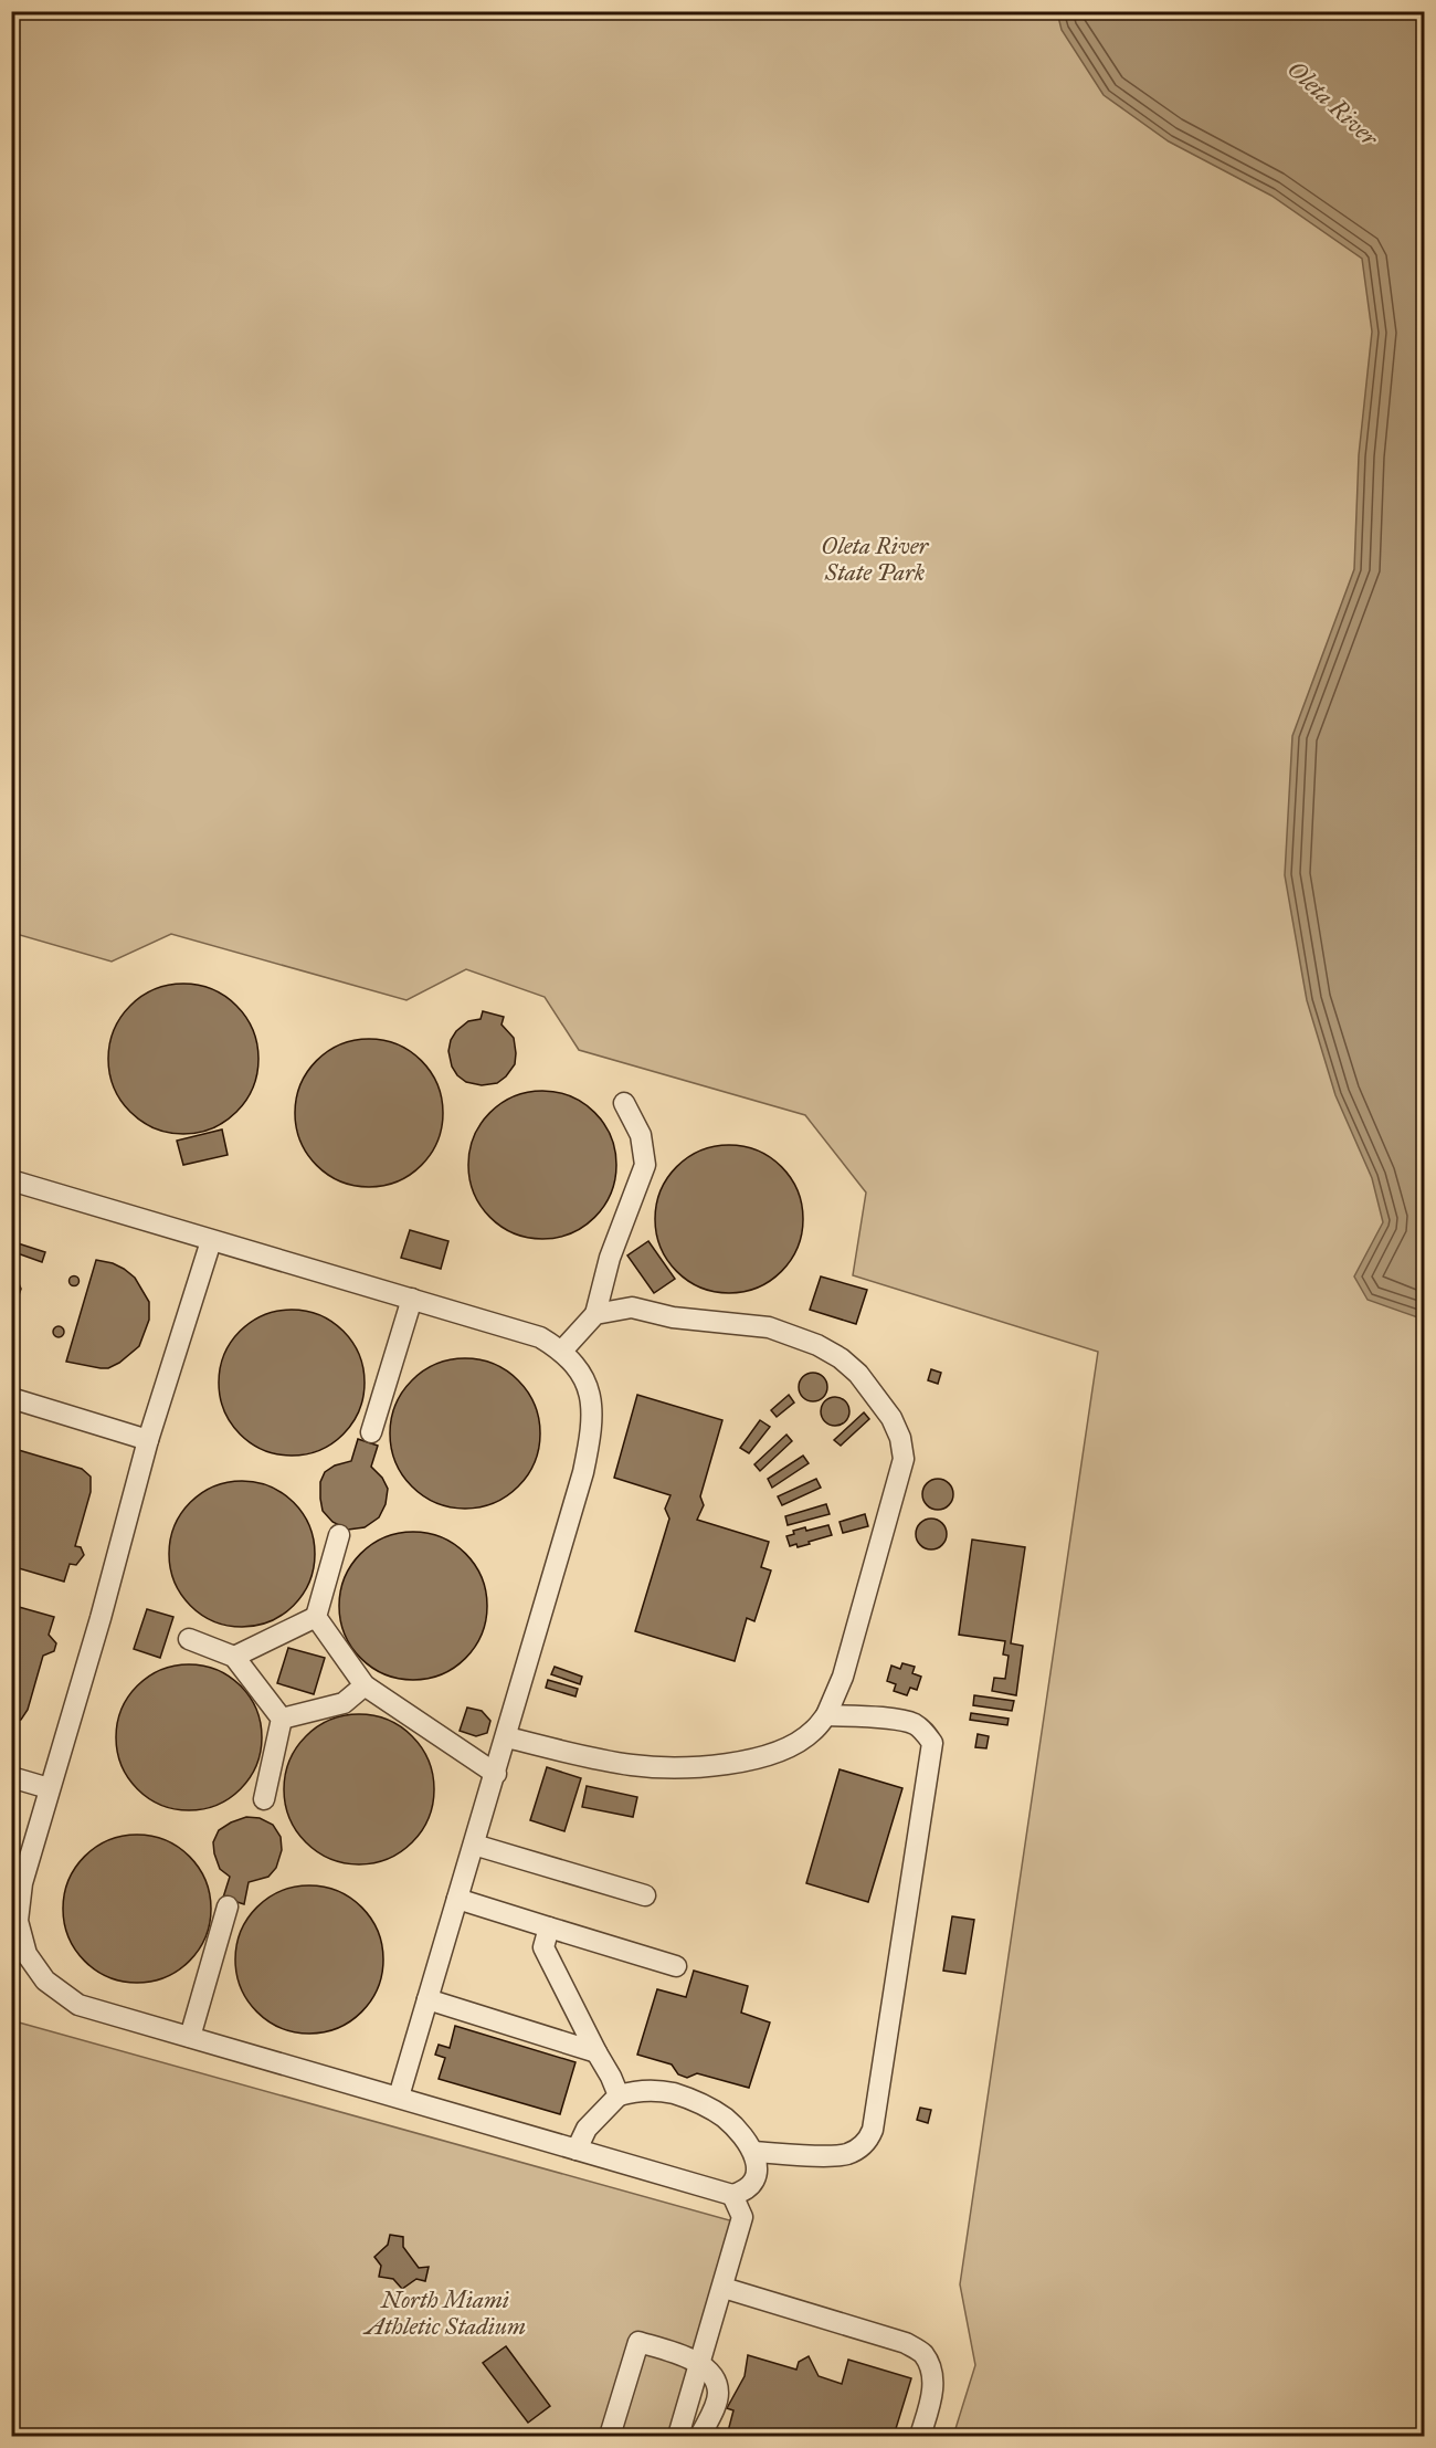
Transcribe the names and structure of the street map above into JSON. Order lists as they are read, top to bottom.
{
  "water": ["Oleta River"],
  "parks": ["Oleta River State Park", "North Miami Athletic Stadium"]
}
